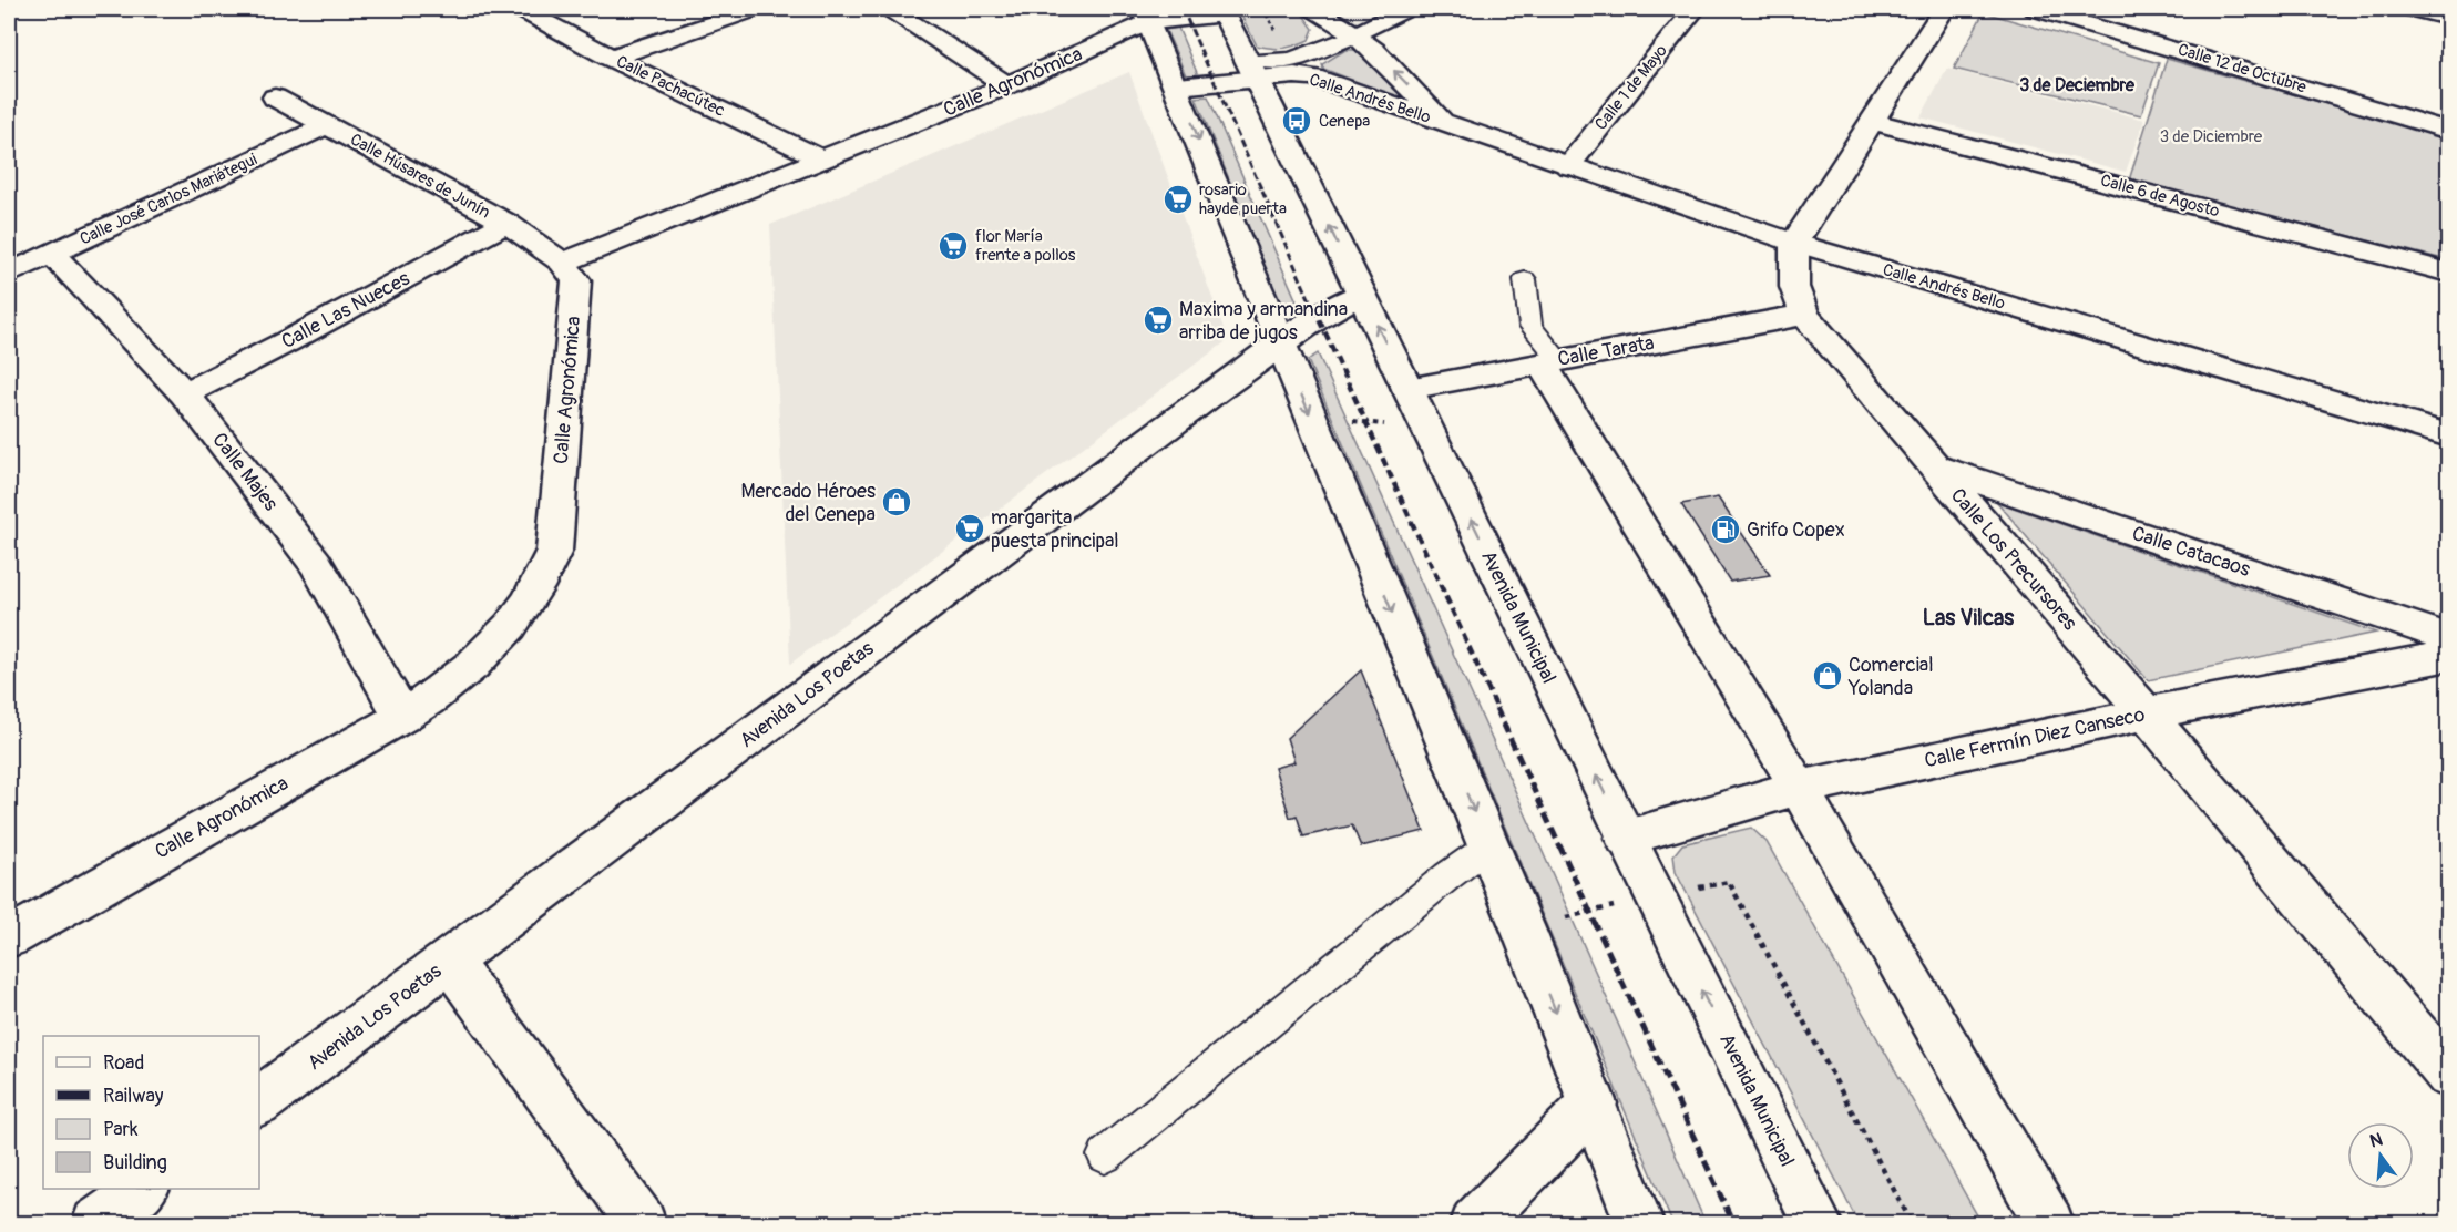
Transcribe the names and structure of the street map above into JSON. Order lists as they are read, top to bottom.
{
  "streets": {
    "street": [
      "Calle 12 de Octubre",
      "Calle Agronómica",
      "Calle Pachacútec",
      "Calle 1 de Mayo",
      "Calle Andrés Bello",
      "Calle Húsares de Junín",
      "Calle 6 de Agosto",
      "Calle José Carlos Mariátegui",
      "Calle Las Nueces",
      "Calle Tarata",
      "Calle Majes",
      "Calle Catacaos",
      "Calle Los Precursores",
      "Avenida Municipal",
      "Avenida Los Poetas",
      "Calle Fermín Diez Canseco"
    ]
  },
  "crossings": [
    ["Calle Agronómica", "Calle Pachacútec"],
    ["Calle Agronómica", "Calle Húsares de Junín"],
    ["Calle Agronómica", "Calle Majes"],
    ["Calle Agronómica", "Avenida Municipal"],
    ["Calle 1 de Mayo", "Calle Andrés Bello"],
    ["Calle Andrés Bello", "Calle Los Precursores"],
    ["Calle Andrés Bello", "Avenida Municipal"],
    ["Calle Húsares de Junín", "Calle José Carlos Mariátegui"],
    ["Calle Húsares de Junín", "Calle Las Nueces"],
    ["Calle José Carlos Mariátegui", "Calle Majes"],
    ["Calle Las Nueces", "Calle Majes"],
    ["Calle Tarata", "Calle Los Precursores"],
    ["Calle Tarata", "Avenida Municipal"],
    ["Calle Catacaos", "Calle Los Precursores"],
    ["Calle Los Precursores", "Calle Fermín Diez Canseco"],
    ["Avenida Municipal", "Avenida Los Poetas"],
    ["Avenida Municipal", "Calle Fermín Diez Canseco"]
  ],
  "districts": ["3 de Deciembre", "Las Vilcas"],
  "parks": ["3 de Diciembre"],
  "places": {
    "bus stop": ["Cenepa"],
    "supermarket": [
      "rosario hayde puerta",
      "flor María frente a pollos",
      "Maxima y armandina arriba de jugos",
      "margarita puesta principal"
    ],
    "shop": ["Mercado Héroes del Cenepa", "Comercial Yolanda"],
    "fuel station": ["Grifo Copex"]
  },
  "legend": [
    "Road",
    "Railway",
    "Park",
    "Building"
  ],
  "north": "top"
}
